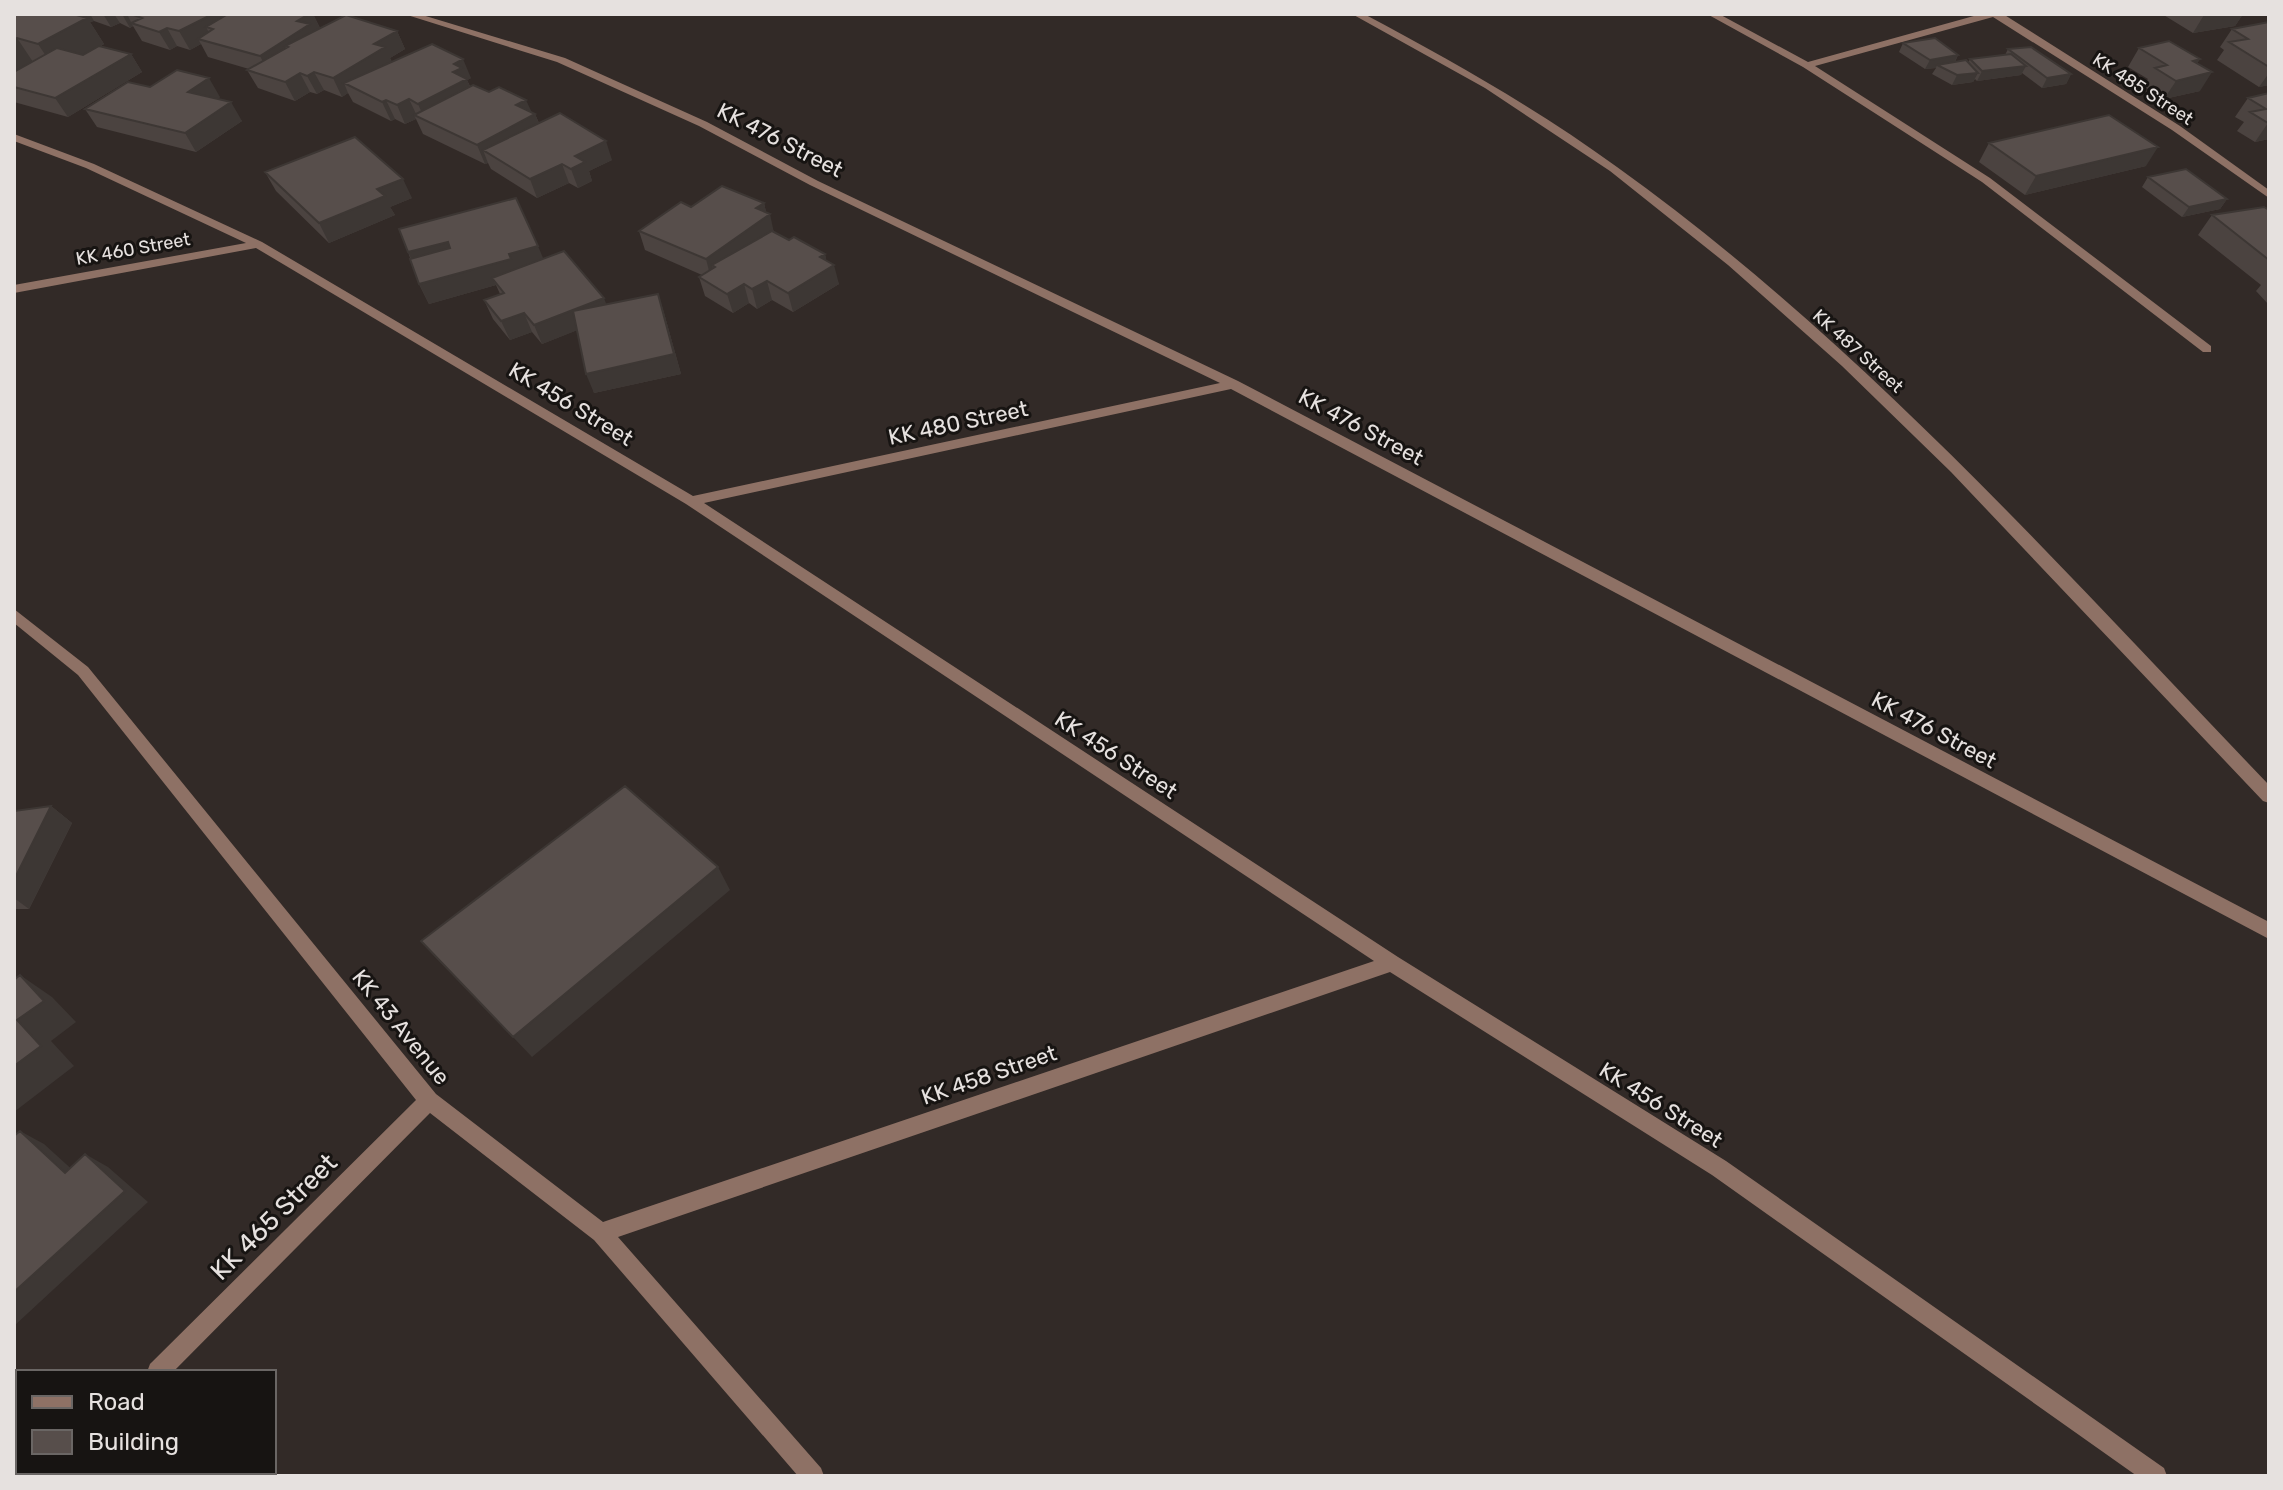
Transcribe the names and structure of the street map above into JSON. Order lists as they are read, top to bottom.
{
  "streets": {
    "street": [
      "KK 485 Street",
      "KK 476 Street",
      "KK 460 Street",
      "KK 487 Street",
      "KK 456 Street",
      "KK 480 Street",
      "KK 43 Avenue",
      "KK 458 Street",
      "KK 465 Street"
    ]
  },
  "crossings": [
    ["KK 476 Street", "KK 480 Street"],
    ["KK 460 Street", "KK 456 Street"],
    ["KK 456 Street", "KK 480 Street"],
    ["KK 456 Street", "KK 458 Street"],
    ["KK 43 Avenue", "KK 458 Street"],
    ["KK 43 Avenue", "KK 465 Street"]
  ],
  "legend": ["Road", "Building"]
}
